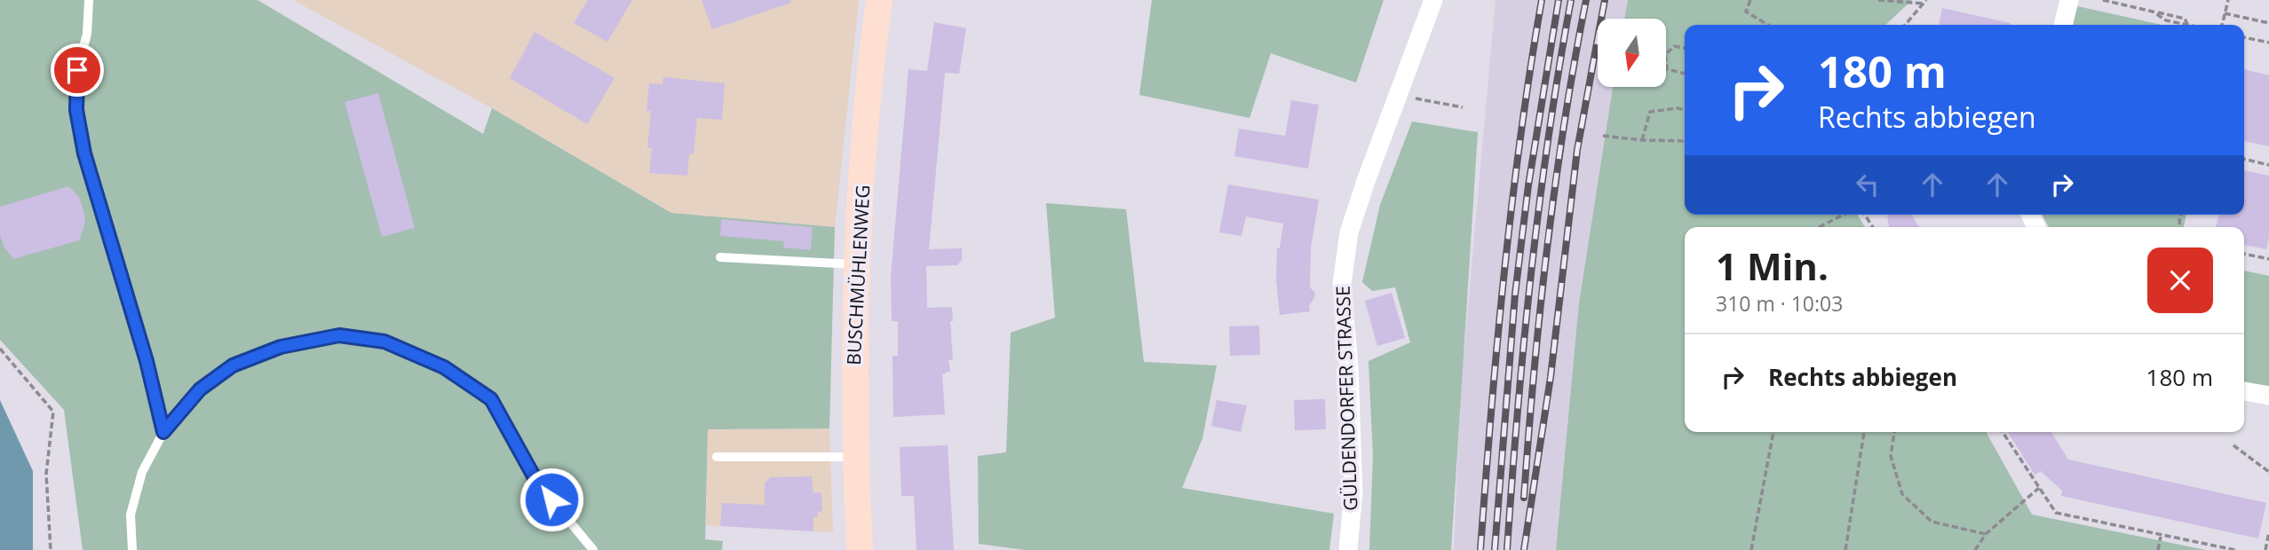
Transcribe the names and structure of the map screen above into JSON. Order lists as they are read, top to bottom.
{
  "streets": {
    "street": ["BUSCHMÜHLENWEG", "GÜLDENDORFER STRASSE"]
  },
  "north": "bottom",
  "page": {
    "turn": ["180 m", "Rechts abbiegen"],
    "heading": ["1 Min.", "310 m · 10:03"],
    "list": [
      {
        "name": "Rechts abbiegen",
        "value": "180 m"
      }
    ]
  }
}
